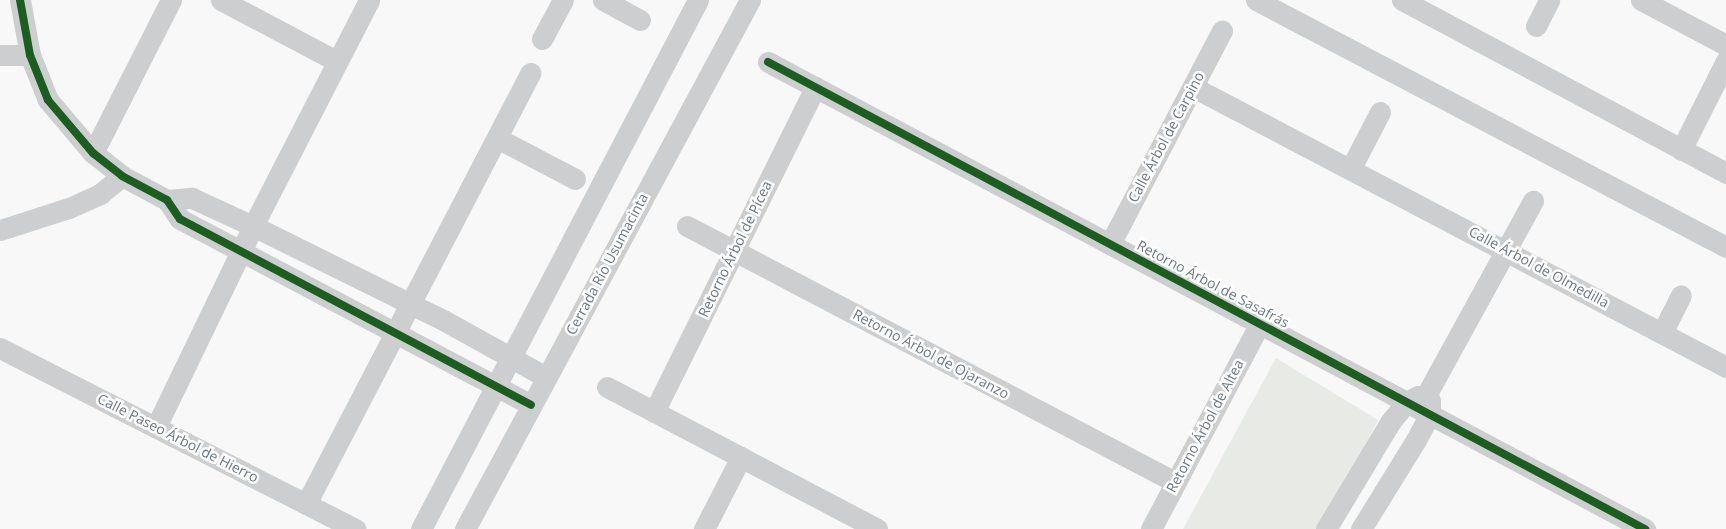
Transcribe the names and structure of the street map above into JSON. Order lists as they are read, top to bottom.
{
  "streets": {
    "street": [
      "Calle Árbol de Carpino",
      "Retorno Árbol de Pícea",
      "Cerrada Río Usumacinta",
      "Calle Árbol de Olmedilla",
      "Retorno Árbol de Sasafrás",
      "Retorno Árbol de Ojaranzo",
      "Retorno Árbol de Altea",
      "Calle Paseo Árbol de Hierro"
    ]
  },
  "crossings": [
    ["Calle Árbol de Carpino", "Calle Árbol de Olmedilla"],
    ["Calle Árbol de Carpino", "Retorno Árbol de Sasafrás"],
    ["Retorno Árbol de Pícea", "Retorno Árbol de Sasafrás"],
    ["Retorno Árbol de Pícea", "Retorno Árbol de Ojaranzo"],
    ["Retorno Árbol de Sasafrás", "Retorno Árbol de Altea"],
    ["Retorno Árbol de Ojaranzo", "Retorno Árbol de Altea"]
  ]
}
